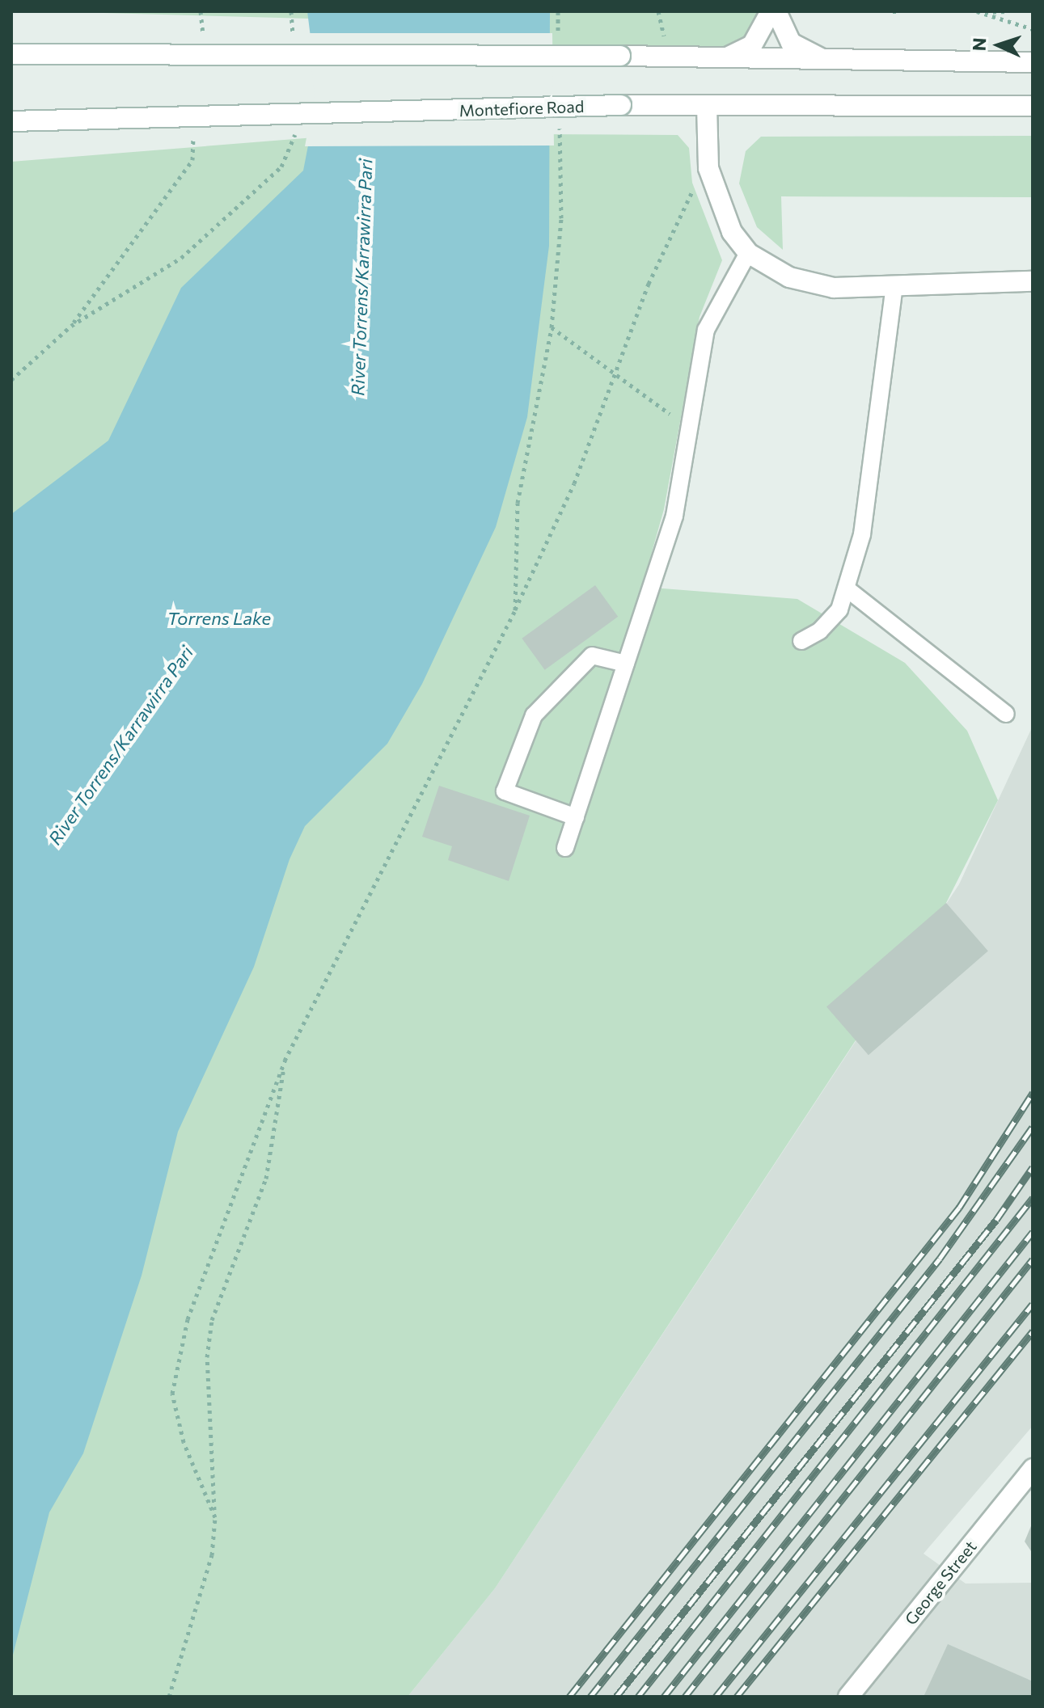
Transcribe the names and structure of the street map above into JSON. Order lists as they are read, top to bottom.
{
  "streets": {
    "main road": ["Montefiore Road", "George Street"]
  },
  "water": ["River Torrens/Karrawirra Pari", "Torrens Lake"],
  "north": "left"
}
